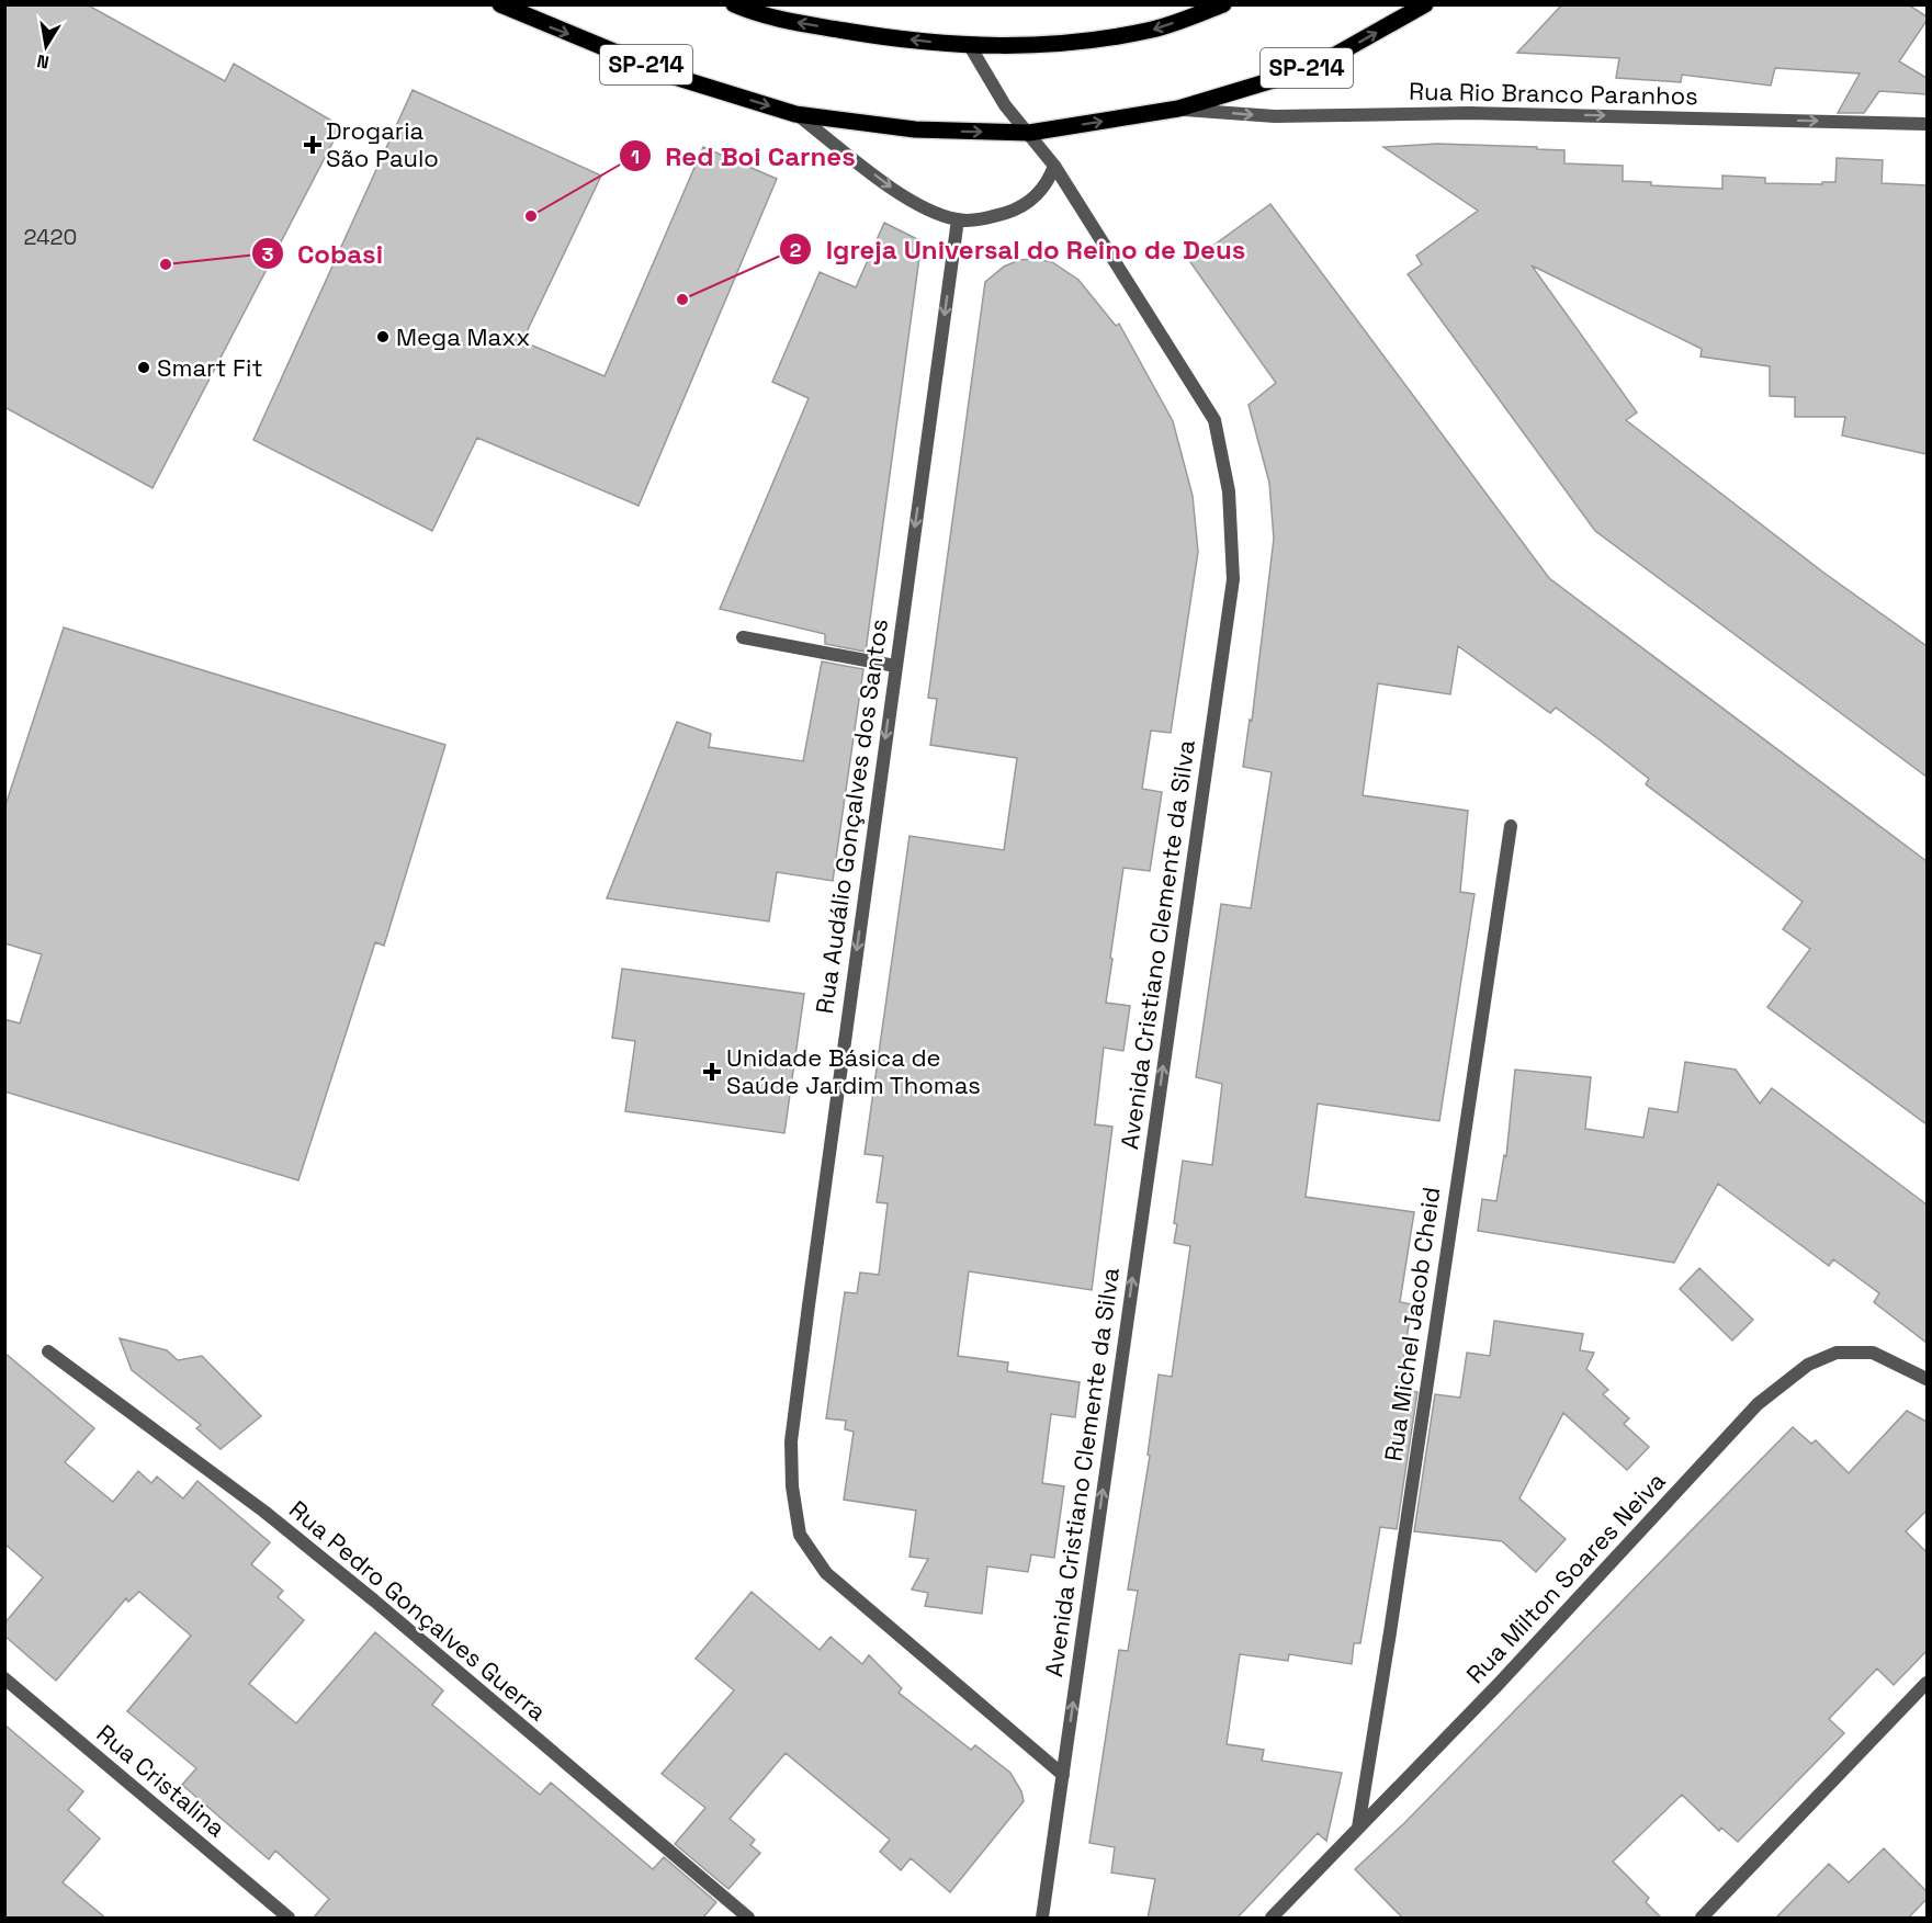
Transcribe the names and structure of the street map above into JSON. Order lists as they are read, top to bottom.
{
  "streets": {
    "main road": ["SP-214"],
    "street": [
      "Rua Rio Branco Paranhos",
      "Rua Audálio Gonçalves dos Santos",
      "Avenida Cristiano Clemente da Silva",
      "Rua Michel Jacob Cheid",
      "Rua Milton Soares Neiva",
      "Rua Pedro Gonçalves Guerra",
      "Rua Cristalina"
    ]
  },
  "crossings": [
    ["SP-214", "Rua Rio Branco Paranhos"],
    ["SP-214", "Avenida Cristiano Clemente da Silva"],
    ["Rua Audálio Gonçalves dos Santos", "Avenida Cristiano Clemente da Silva"],
    ["Rua Michel Jacob Cheid", "Rua Milton Soares Neiva"]
  ],
  "one_way": ["Rua Rio Branco Paranhos", "Rua Audálio Gonçalves dos Santos", "Avenida Cristiano Clemente da Silva"],
  "places": {
    "health": ["Drogaria São Paulo", "Unidade Básica de Saúde Jardim Thomas"],
    "other": [
      "Red Boi Carnes",
      "Cobasi",
      "Igreja Universal do Reino de Deus",
      "Mega Maxx",
      "Smart Fit"
    ]
  },
  "house_numbers": ["2420"],
  "north": "bottom"
}
